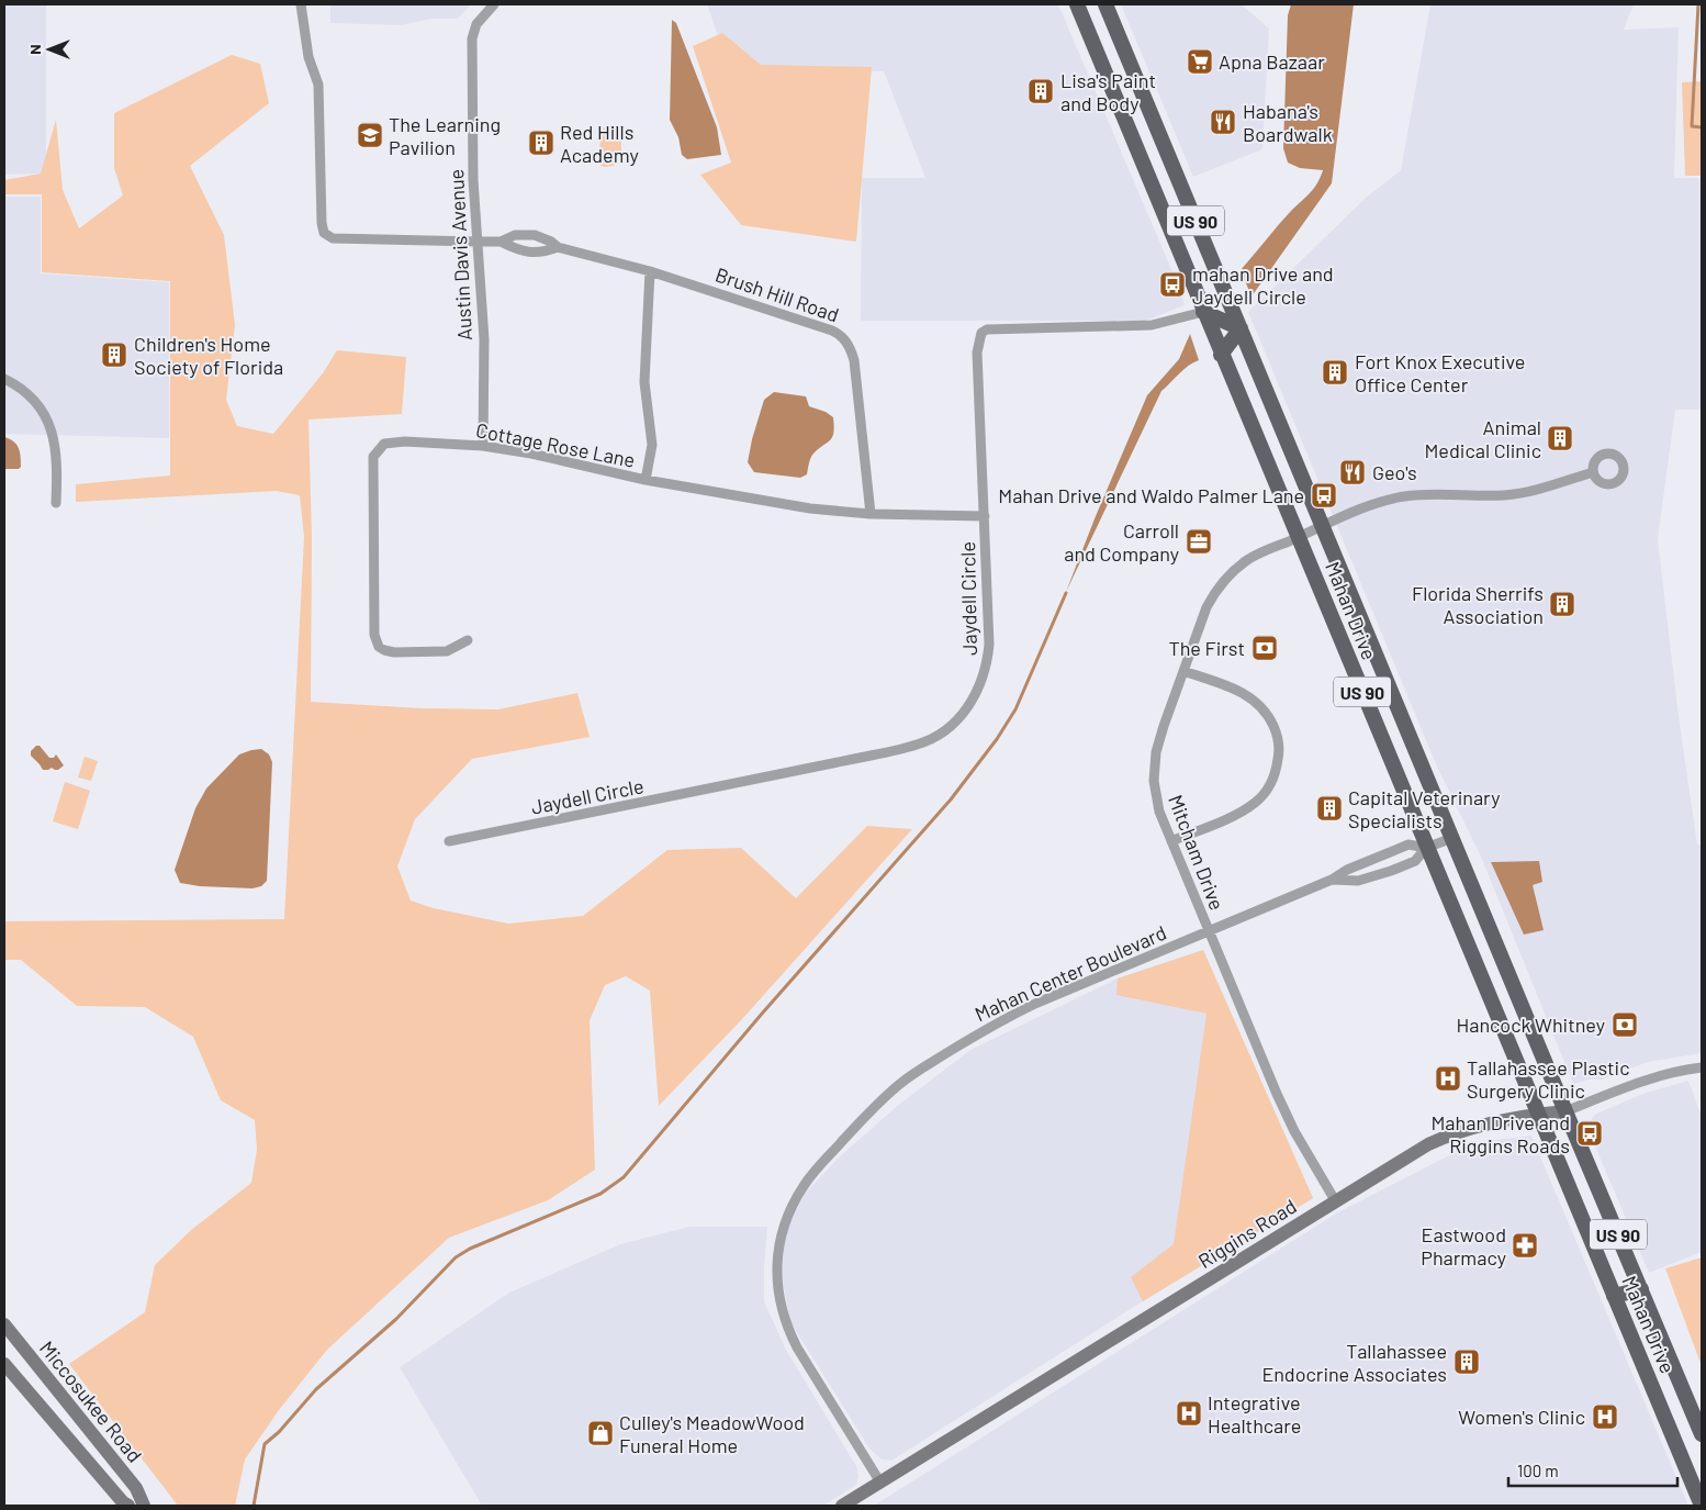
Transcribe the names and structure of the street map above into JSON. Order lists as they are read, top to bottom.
{
  "streets": {
    "main road": ["US 90", "Mahan Drive"],
    "street": [
      "Austin Davis Avenue",
      "Brush Hill Road",
      "Cottage Rose Lane",
      "Jaydell Circle",
      "Mitcham Drive",
      "Mahan Center Boulevard",
      "Riggins Road",
      "Miccosukee Road"
    ]
  },
  "crossings": [
    ["Austin Davis Avenue", "Brush Hill Road"],
    ["Austin Davis Avenue", "Cottage Rose Lane"],
    ["Brush Hill Road", "Cottage Rose Lane"],
    ["Cottage Rose Lane", "Jaydell Circle"],
    ["Jaydell Circle", "Mahan Drive"],
    ["Mahan Drive", "Mitcham Drive"],
    ["Mahan Drive", "Mahan Center Boulevard"],
    ["Mahan Drive", "Riggins Road"],
    ["Mitcham Drive", "Mahan Center Boulevard"],
    ["Mitcham Drive", "Riggins Road"],
    ["Mahan Center Boulevard", "Riggins Road"]
  ],
  "places": {
    "supermarket": ["Apna Bazaar"],
    "building": [
      "Lisa's Paint and Body",
      "Red Hills Academy",
      "Children's Home Society of Florida",
      "Fort Knox Executive Office Center",
      "Animal Medical Clinic",
      "Florida Sherrifs Association",
      "Capital Veterinary Specialists",
      "Tallahassee Endocrine Associates"
    ],
    "restaurant": ["Habana's Boardwalk", "Geo's"],
    "school or university": ["The Learning Pavilion"],
    "bus stop": ["mahan Drive and Jaydell Circle", "Mahan Drive and Waldo Palmer Lane", "Mahan Drive and Riggins Roads"],
    "office": ["Carroll and Company"],
    "bank": ["The First", "Hancock Whitney"],
    "hospital": ["Tallahassee Plastic Surgery Clinic", "Integrative Healthcare", "Women's Clinic"],
    "pharmacy": ["Eastwood Pharmacy"],
    "shop": ["Culley's MeadowWood Funeral Home"]
  },
  "scale_bar": "100 m",
  "north": "left"
}
